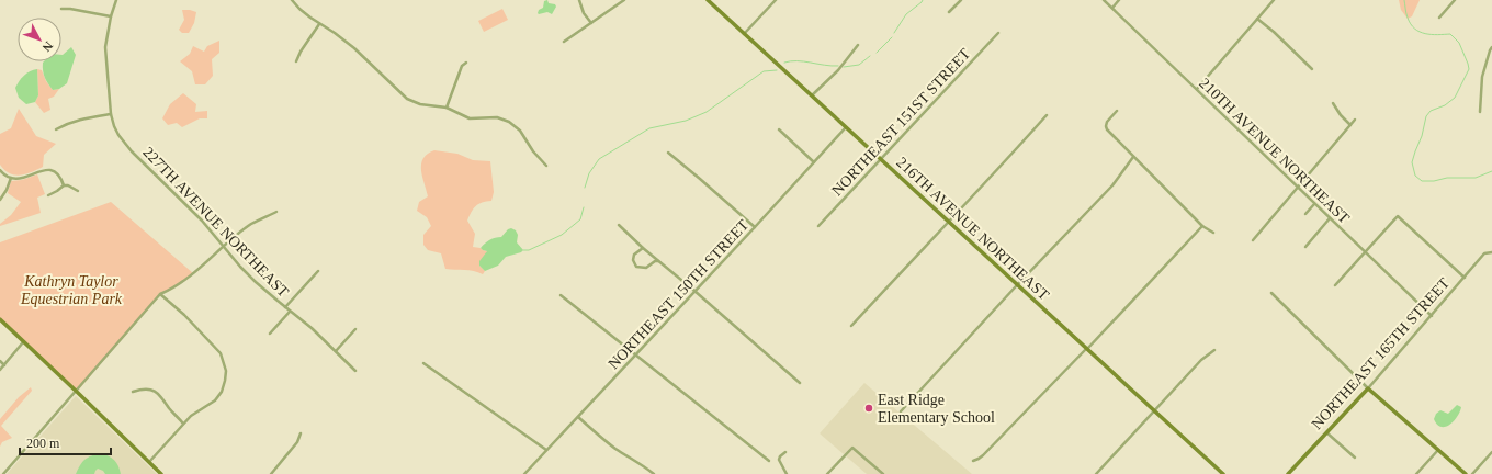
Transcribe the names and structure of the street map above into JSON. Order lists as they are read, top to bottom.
{
  "streets": {
    "street": [
      "NORTHEAST 151ST STREET",
      "210TH AVENUE NORTHEAST",
      "227TH AVENUE NORTHEAST",
      "216TH AVENUE NORTHEAST",
      "NORTHEAST 150TH STREET",
      "NORTHEAST 165TH STREET"
    ]
  },
  "crossings": [
    ["NORTHEAST 151ST STREET", "216TH AVENUE NORTHEAST"],
    ["210TH AVENUE NORTHEAST", "NORTHEAST 165TH STREET"],
    ["216TH AVENUE NORTHEAST", "NORTHEAST 150TH STREET"]
  ],
  "parks": ["Kathryn Taylor Equestrian Park"],
  "places": ["East Ridge Elementary School"],
  "scale_bar": "200 m",
  "north": "bottom right"
}
